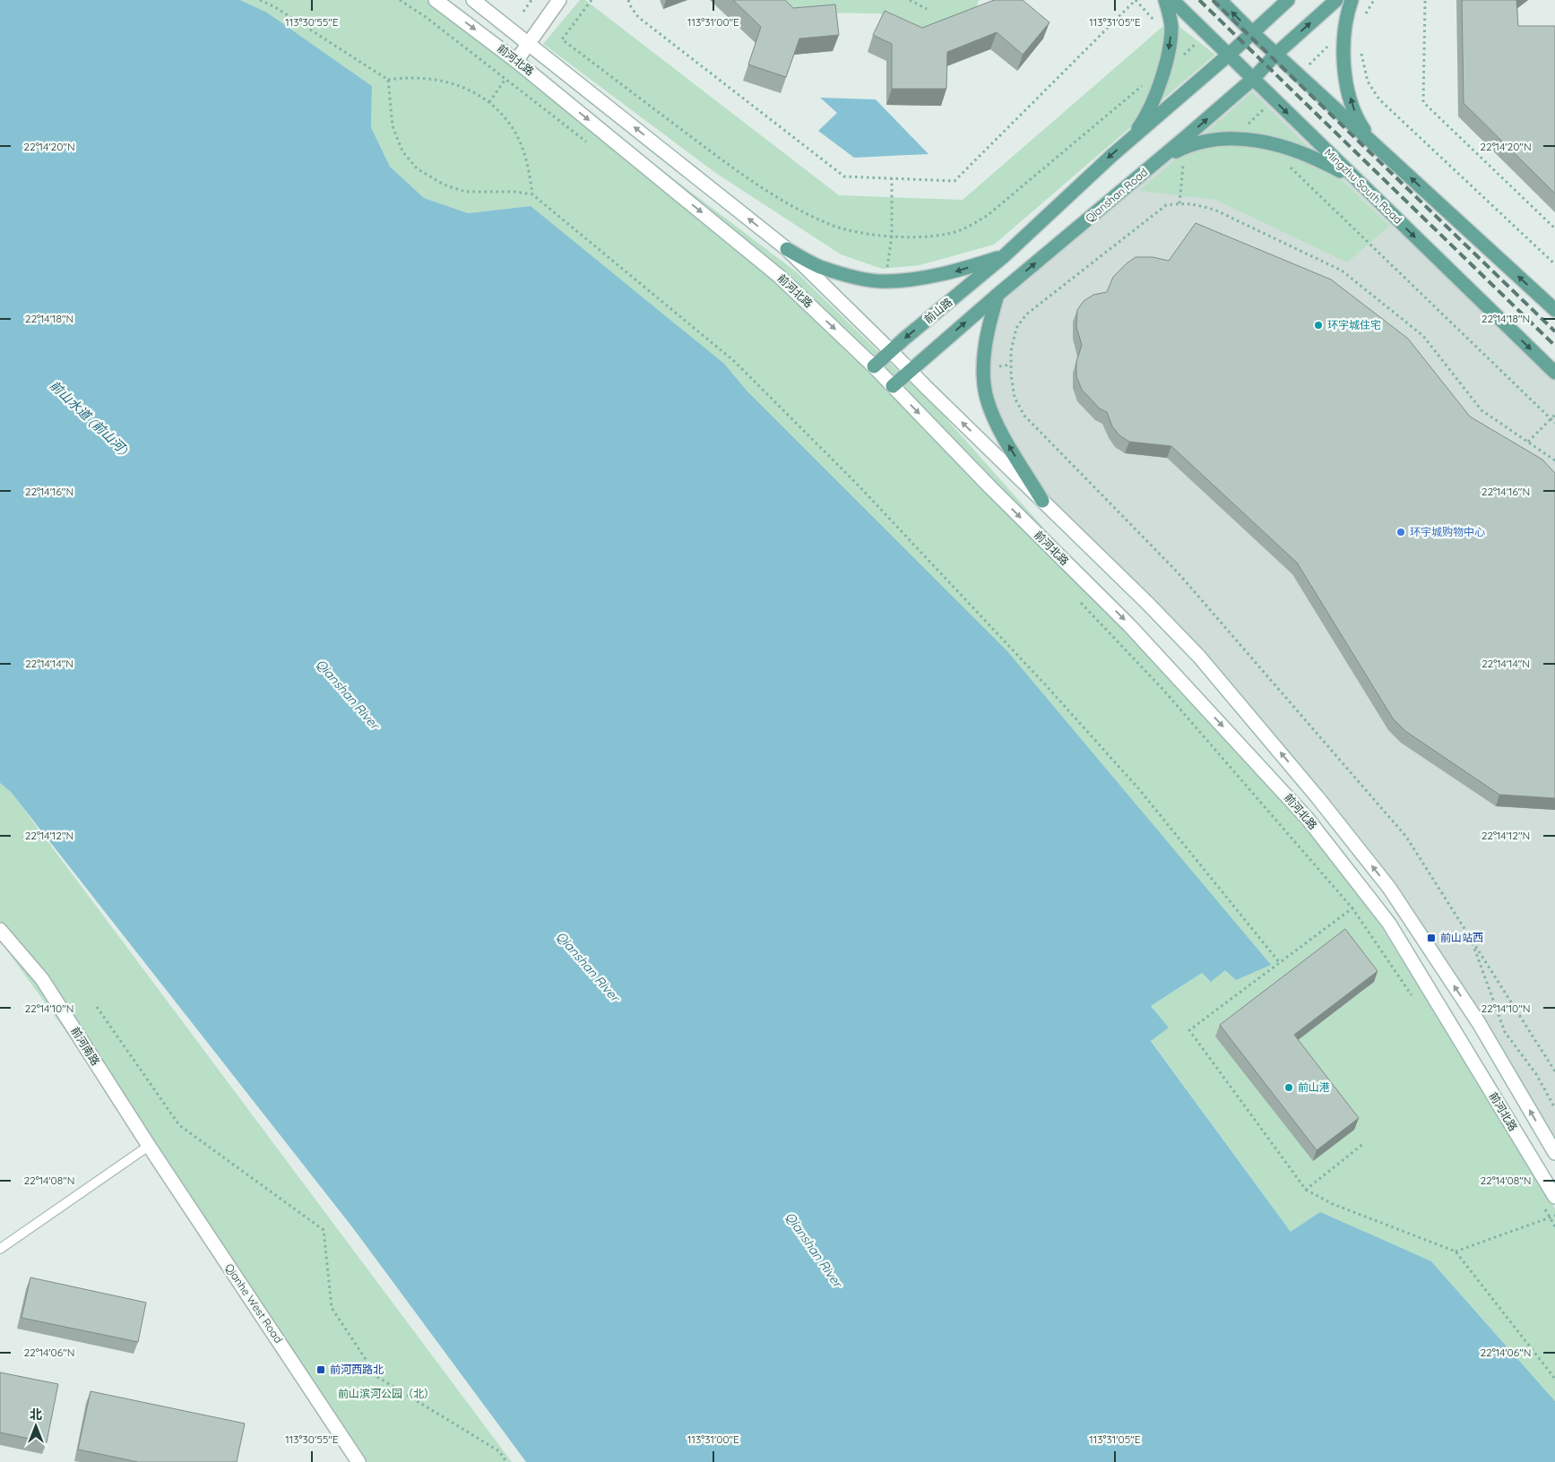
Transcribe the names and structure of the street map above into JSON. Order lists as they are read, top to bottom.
{
  "streets": {
    "main road": [
      "前河北路",
      "Mingzhu South Road",
      "Qianshan Road",
      "前山路",
      "前河南路",
      "Qianhe West Road"
    ]
  },
  "crossings": [
    ["前河北路", "Qianshan Road"],
    ["前河北路", "前山路"],
    ["Mingzhu South Road", "Qianshan Road"],
    ["前河南路", "Qianhe West Road"]
  ],
  "one_way": ["前山路"],
  "water": ["前山水道 (前山河)", "Qianshan River"],
  "parks": ["前山滨河公园（北）"],
  "places": {
    "other": ["环宇城住宅", "环宇城购物中心", "前山港"],
    "transit": ["前山站西", "前河西路北"]
  },
  "north": "top",
  "coordinates": [
    "113°30'55\"E",
    "113°31'00\"E",
    "113°31'05\"E",
    "22°14'20\"N",
    "22°14'18\"N",
    "22°14'16\"N",
    "22°14'14\"N",
    "22°14'12\"N",
    "22°14'10\"N",
    "22°14'08\"N",
    "22°14'06\"N"
  ]
}
